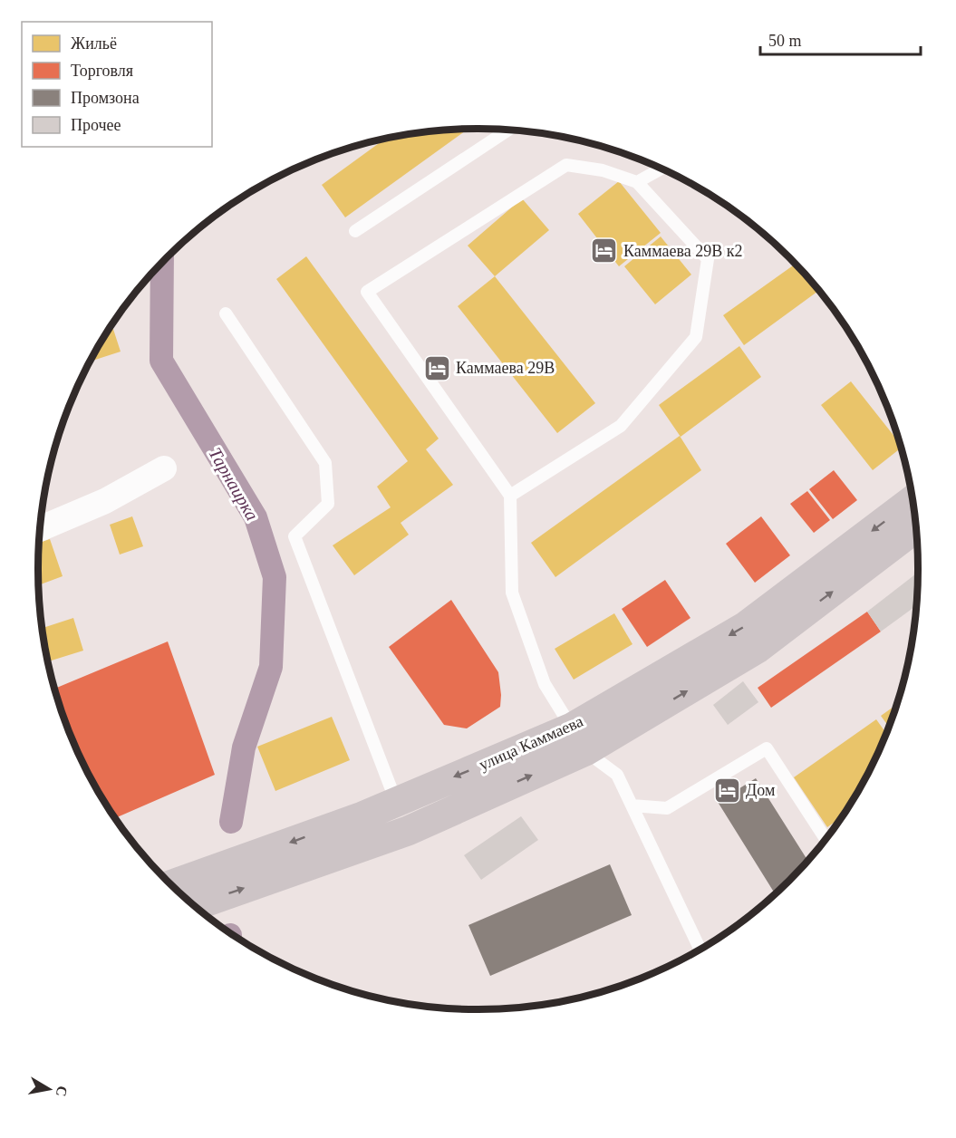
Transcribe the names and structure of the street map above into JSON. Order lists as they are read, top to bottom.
{
  "streets": {
    "main road": ["улица Каммаева"]
  },
  "water": ["Тарнаирка"],
  "places": {
    "hotel": ["Каммаева 29В к2", "Каммаева 29В", "Дом"]
  },
  "legend": [
    "Жильё",
    "Торговля",
    "Промзона",
    "Прочее"
  ],
  "scale_bar": "50 m",
  "north": "right"
}
